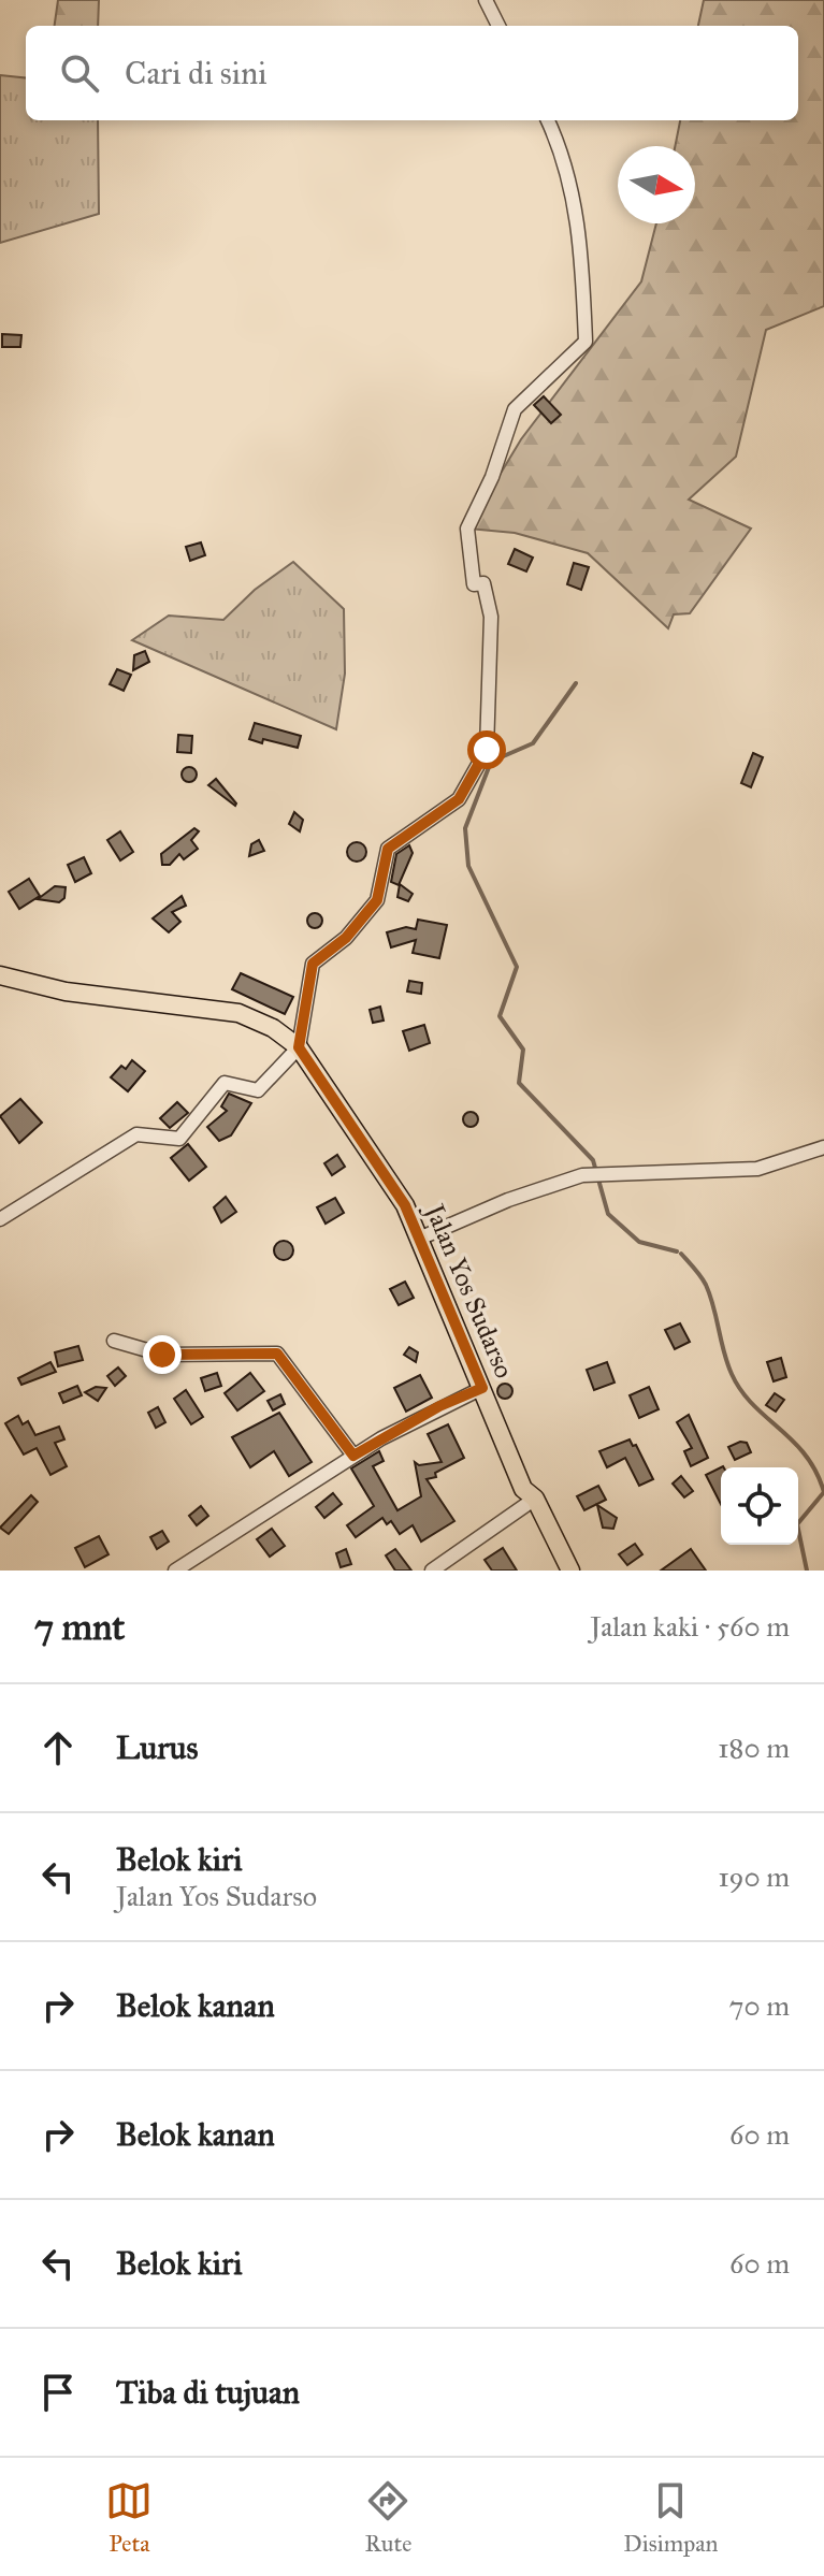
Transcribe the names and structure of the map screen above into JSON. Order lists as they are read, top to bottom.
{
  "streets": {
    "main road": ["Jalan Yos Sudarso"]
  },
  "north": "right",
  "page": {
    "search": "Cari di sini",
    "heading": ["7 mnt", "Jalan kaki · 560 m"],
    "list": [
      ["Lurus", "180 m"],
      ["Belok kiri", "Jalan Yos Sudarso", "190 m"],
      ["Belok kanan", "70 m"],
      ["Belok kanan", "60 m"],
      ["Belok kiri", "60 m"],
      "Tiba di tujuan"
    ],
    "nav": ["Peta", "Rute", "Disimpan"]
  }
}
